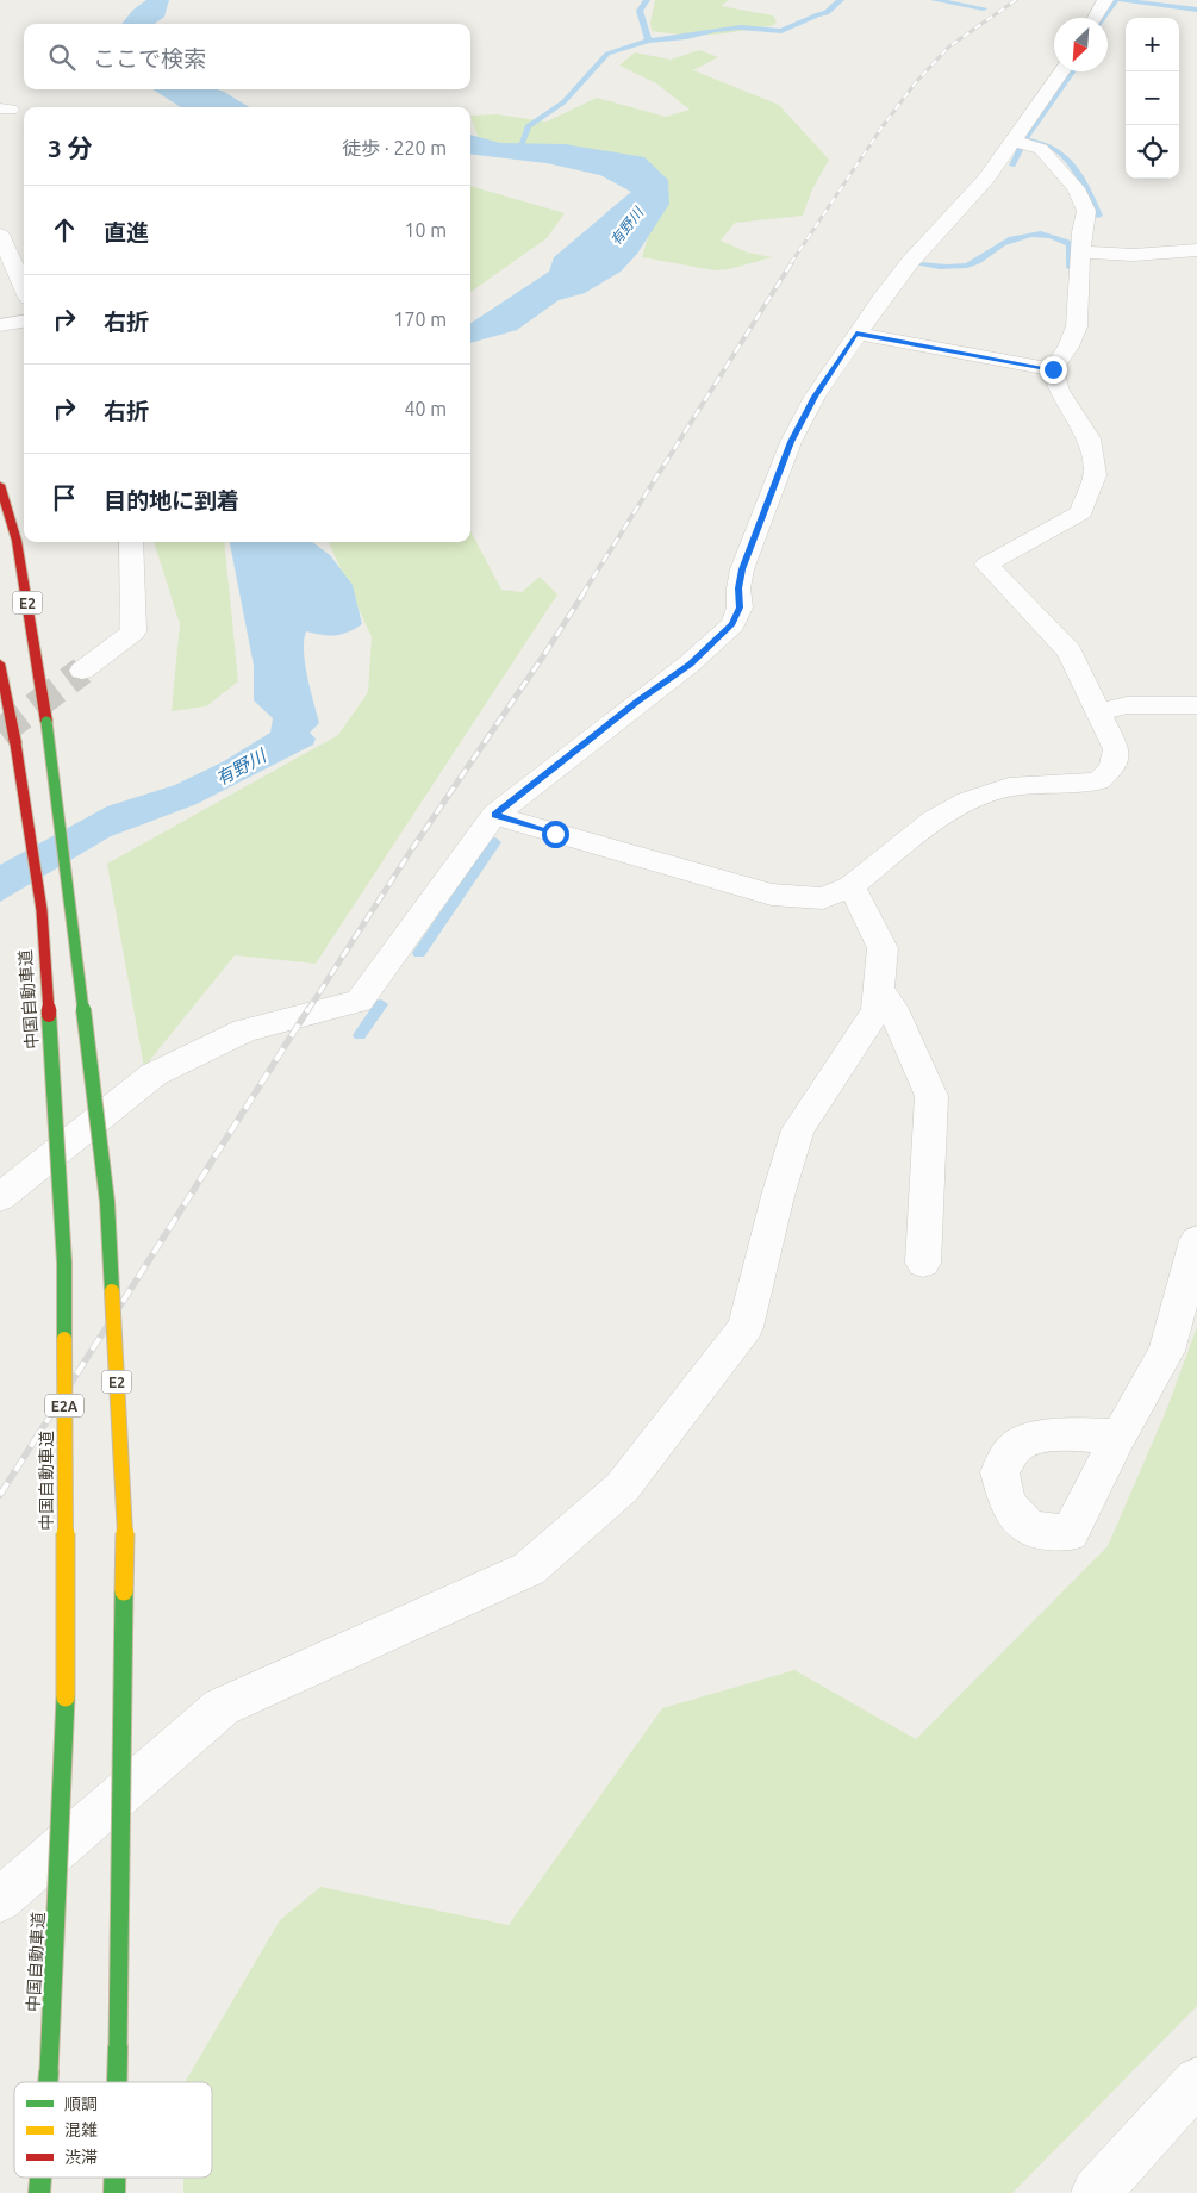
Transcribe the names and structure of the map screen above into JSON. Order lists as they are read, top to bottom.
{
  "streets": {
    "highway": ["E2", "中国自動車道", "E2A"]
  },
  "water": ["有野川"],
  "legend": ["順調", "混雑", "渋滞"],
  "north": "bottom left",
  "page": {
    "map_buttons": ["+", "−"],
    "search": "ここで検索",
    "heading": ["3 分", "徒歩 · 220 m"],
    "list": [
      ["直進", "10 m"],
      ["右折", "170 m"],
      ["右折", "40 m"],
      "目的地に到着"
    ]
  }
}
